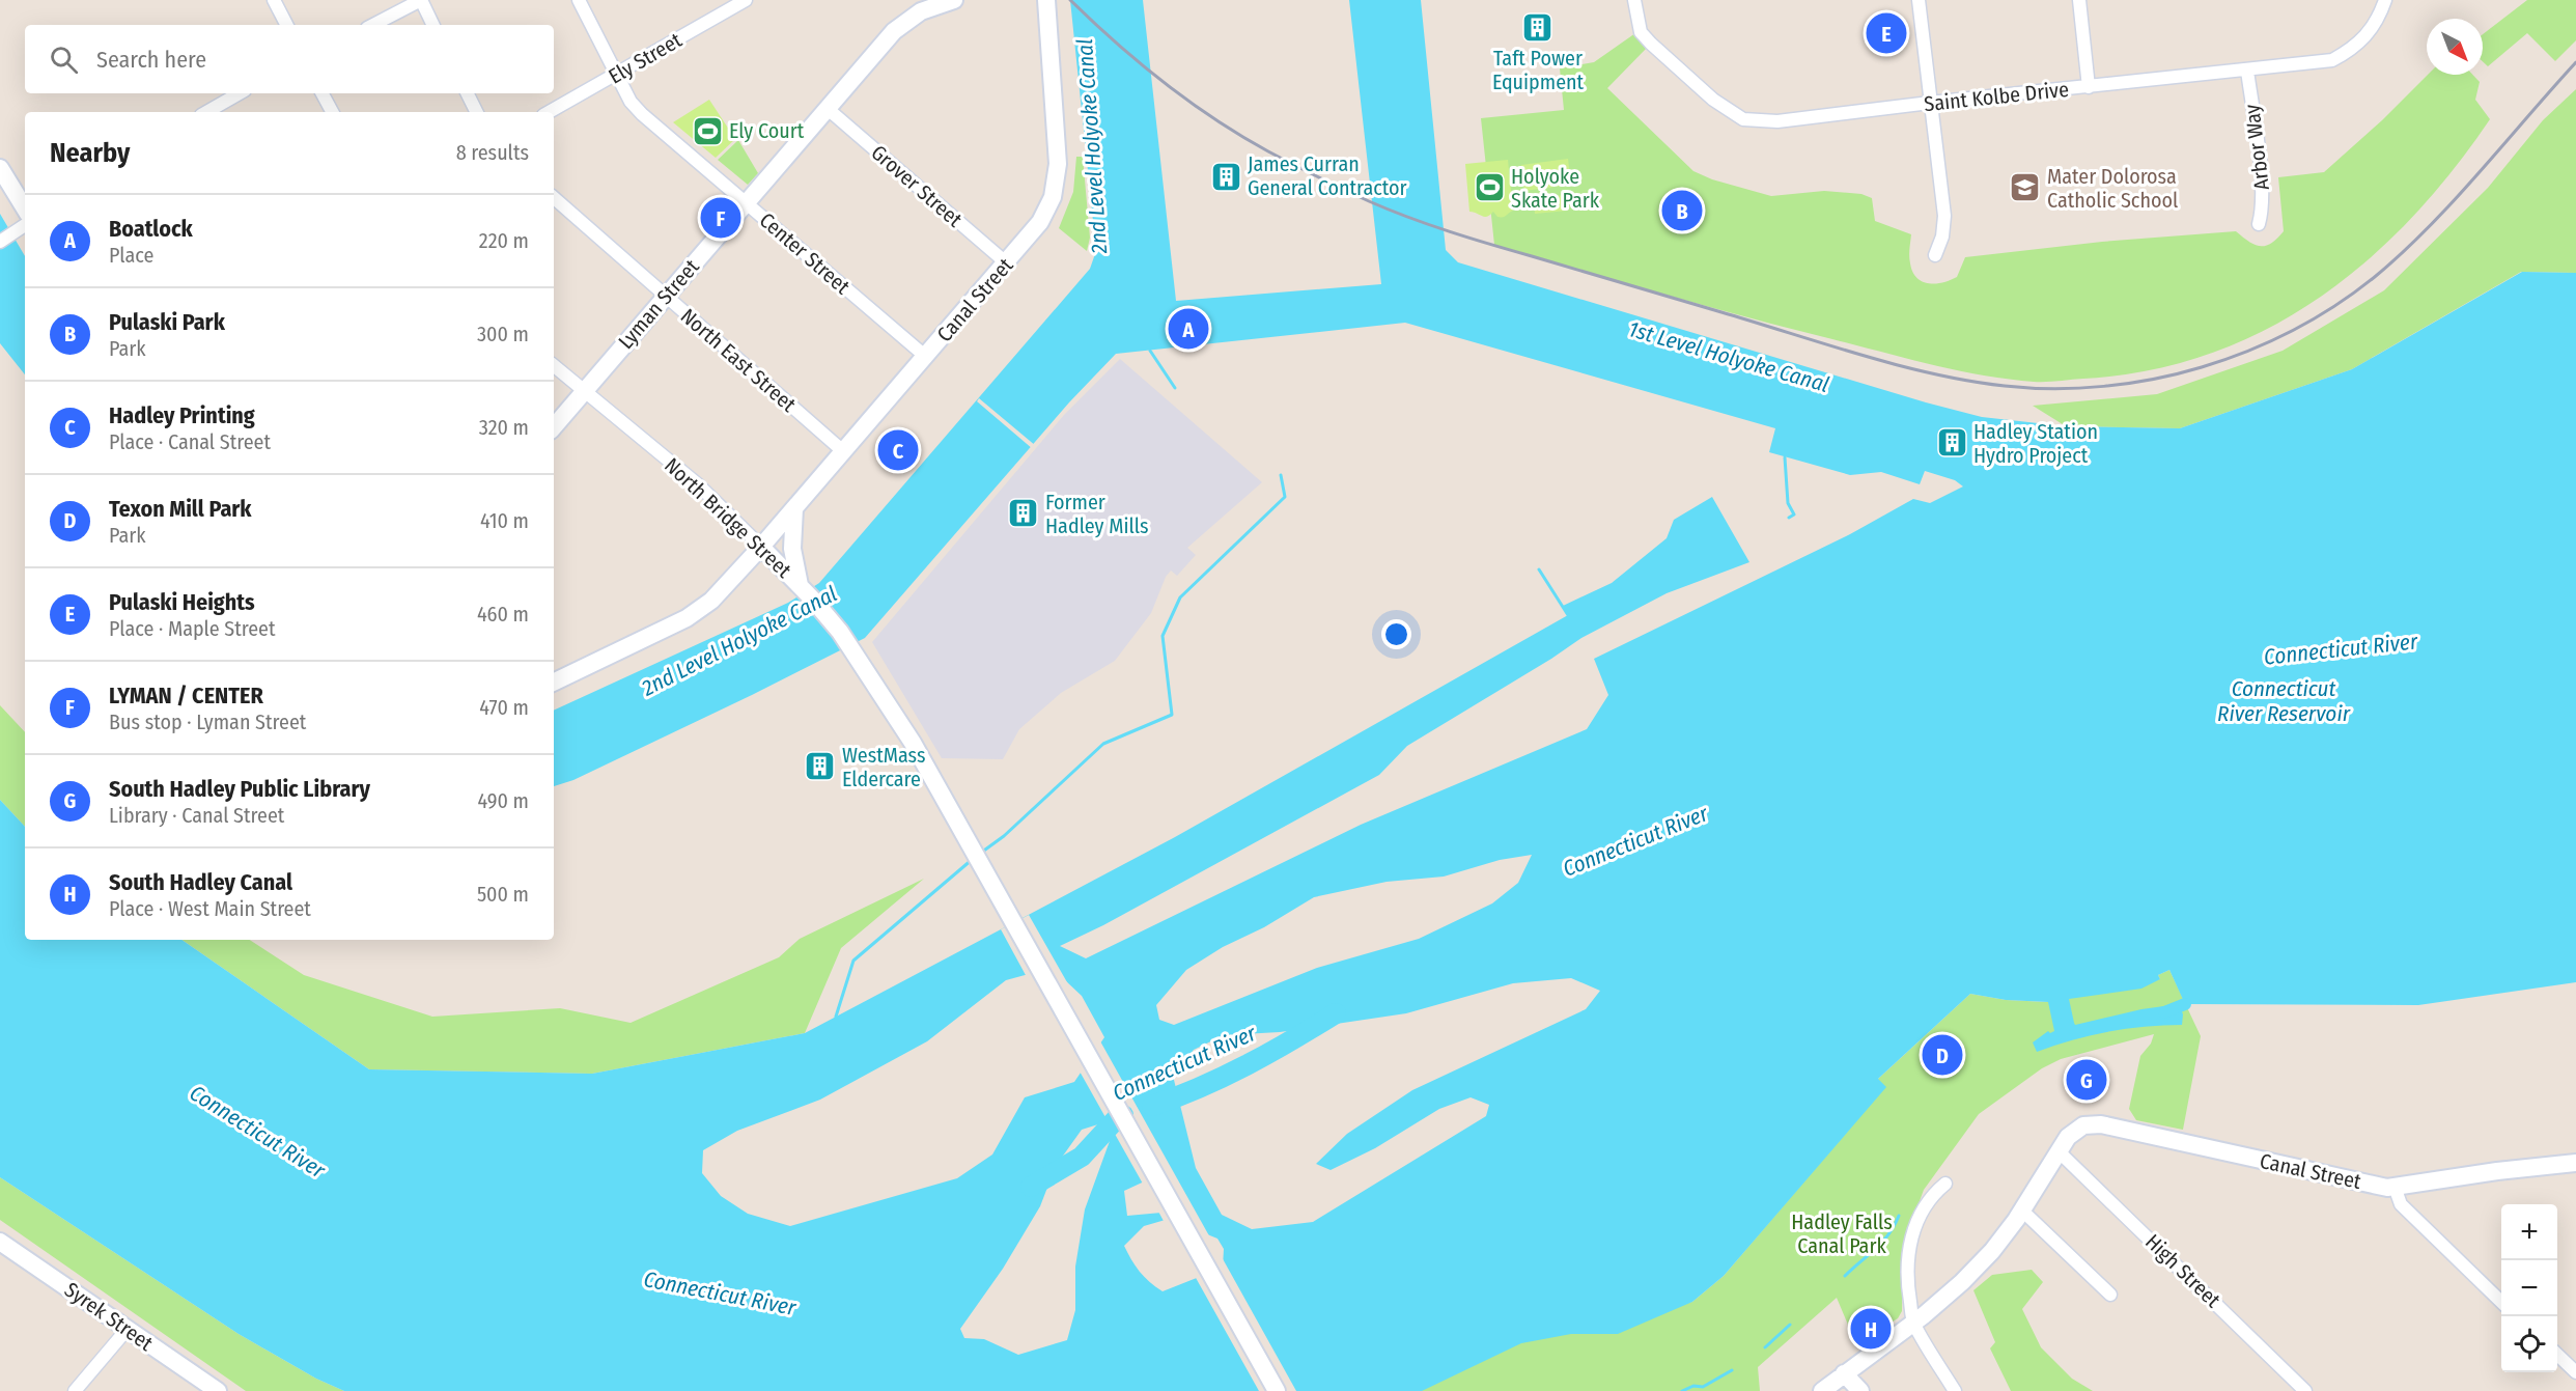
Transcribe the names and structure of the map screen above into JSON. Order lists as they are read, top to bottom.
{
  "streets": {
    "main road": [
      "Canal Street",
      "Lyman Street",
      "North Bridge Street",
      "Syrek Street"
    ],
    "street": [
      "Ely Street",
      "Saint Kolbe Drive",
      "Arbor Way",
      "Grover Street",
      "Center Street",
      "North East Street",
      "High Street"
    ]
  },
  "crossings": [
    ["Ely Street", "Center Street"],
    ["Saint Kolbe Drive", "Arbor Way"],
    ["Grover Street", "Canal Street"],
    ["Grover Street", "Lyman Street"],
    ["Center Street", "Canal Street"],
    ["Center Street", "Lyman Street"],
    ["Canal Street", "North East Street"],
    ["Canal Street", "North Bridge Street"],
    ["Canal Street", "High Street"],
    ["Lyman Street", "North East Street"],
    ["Lyman Street", "North Bridge Street"]
  ],
  "water": [
    "2nd Level Holyoke Canal",
    "1st Level Holyoke Canal",
    "Connecticut River",
    "Connecticut River Reservoir"
  ],
  "parks": ["Hadley Falls Canal Park"],
  "places": {
    "building": [
      "Taft Power Equipment",
      "James Curran General Contractor",
      "Hadley Station Hydro Project",
      "Former Hadley Mills",
      "WestMass Eldercare"
    ],
    "sports": ["Ely Court", "Holyoke Skate Park"],
    "school or university": ["Mater Dolorosa Catholic School"]
  },
  "north": "bottom right",
  "page": {
    "pins": [
      "E",
      "B",
      "F",
      "A",
      "C",
      "D",
      "G",
      "H"
    ],
    "search": "Search here",
    "heading": ["Nearby", "8 results"],
    "list": [
      {
        "mark": "A",
        "name": "Boatlock",
        "note": "Place",
        "value": "220 m"
      },
      {
        "mark": "B",
        "name": "Pulaski Park",
        "note": "Park",
        "value": "300 m"
      },
      {
        "mark": "C",
        "name": "Hadley Printing",
        "note": "Place · Canal Street",
        "value": "320 m"
      },
      {
        "mark": "D",
        "name": "Texon Mill Park",
        "note": "Park",
        "value": "410 m"
      },
      {
        "mark": "E",
        "name": "Pulaski Heights",
        "note": "Place · Maple Street",
        "value": "460 m"
      },
      {
        "mark": "F",
        "name": "LYMAN / CENTER",
        "note": "Bus stop · Lyman Street",
        "value": "470 m"
      },
      {
        "mark": "G",
        "name": "South Hadley Public Library",
        "note": "Library · Canal Street",
        "value": "490 m"
      },
      {
        "mark": "H",
        "name": "South Hadley Canal",
        "note": "Place · West Main Street",
        "value": "500 m"
      }
    ],
    "map_buttons": ["+", "−"]
  }
}
